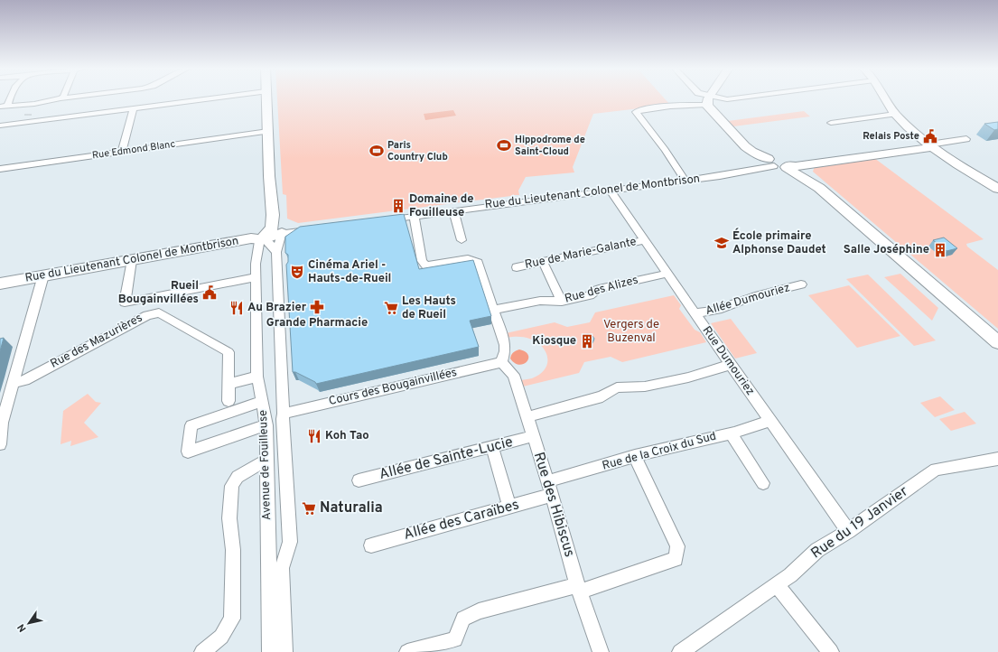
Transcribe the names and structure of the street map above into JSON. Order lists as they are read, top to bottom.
{
  "streets": {
    "street": [
      "Rue Edmond Blanc",
      "Rue du Lieutenant Colonel de Montbrison",
      "Rue de Marie-Galante",
      "Rue des Alizes",
      "Allée Dumouriez",
      "Rue des Mazurières",
      "Rue Dumouriez",
      "Cours des Bougainvillées",
      "Rue de la Croix du Sud",
      "Allée de Sainte-Lucie",
      "Avenue de Fouilleuse",
      "Rue des Hibiscus",
      "Allée des Caraïbes",
      "Rue du 19 Janvier"
    ]
  },
  "crossings": [
    ["Rue Edmond Blanc", "Avenue de Fouilleuse"],
    ["Rue du Lieutenant Colonel de Montbrison", "Rue Dumouriez"],
    ["Rue du Lieutenant Colonel de Montbrison", "Avenue de Fouilleuse"],
    ["Rue de Marie-Galante", "Rue Dumouriez"],
    ["Rue des Alizes", "Rue Dumouriez"],
    ["Allée Dumouriez", "Rue Dumouriez"],
    ["Rue Dumouriez", "Rue de la Croix du Sud"],
    ["Rue Dumouriez", "Rue du 19 Janvier"],
    ["Cours des Bougainvillées", "Avenue de Fouilleuse"],
    ["Cours des Bougainvillées", "Rue des Hibiscus"],
    ["Rue de la Croix du Sud", "Rue des Hibiscus"],
    ["Allée de Sainte-Lucie", "Rue des Hibiscus"],
    ["Rue des Hibiscus", "Allée des Caraïbes"]
  ],
  "parks": ["Vergers de Buzenval"],
  "places": {
    "public building": ["Relais Poste", "Rueil Bougainvillées"],
    "sports": ["Hippodrome de Saint-Cloud", "Paris Country Club"],
    "building": ["Domaine de Fouilleuse", "Salle Joséphine", "Kiosque"],
    "school or university": ["École primaire Alphonse Daudet"],
    "theatre": ["Cinéma Ariel - Hauts-de-Rueil"],
    "pharmacy": ["Grande Pharmacie"],
    "restaurant": ["Au Brazier", "Koh Tao"],
    "supermarket": ["Les Hauts de Rueil", "Naturalia"]
  },
  "north": "bottom left"
}
